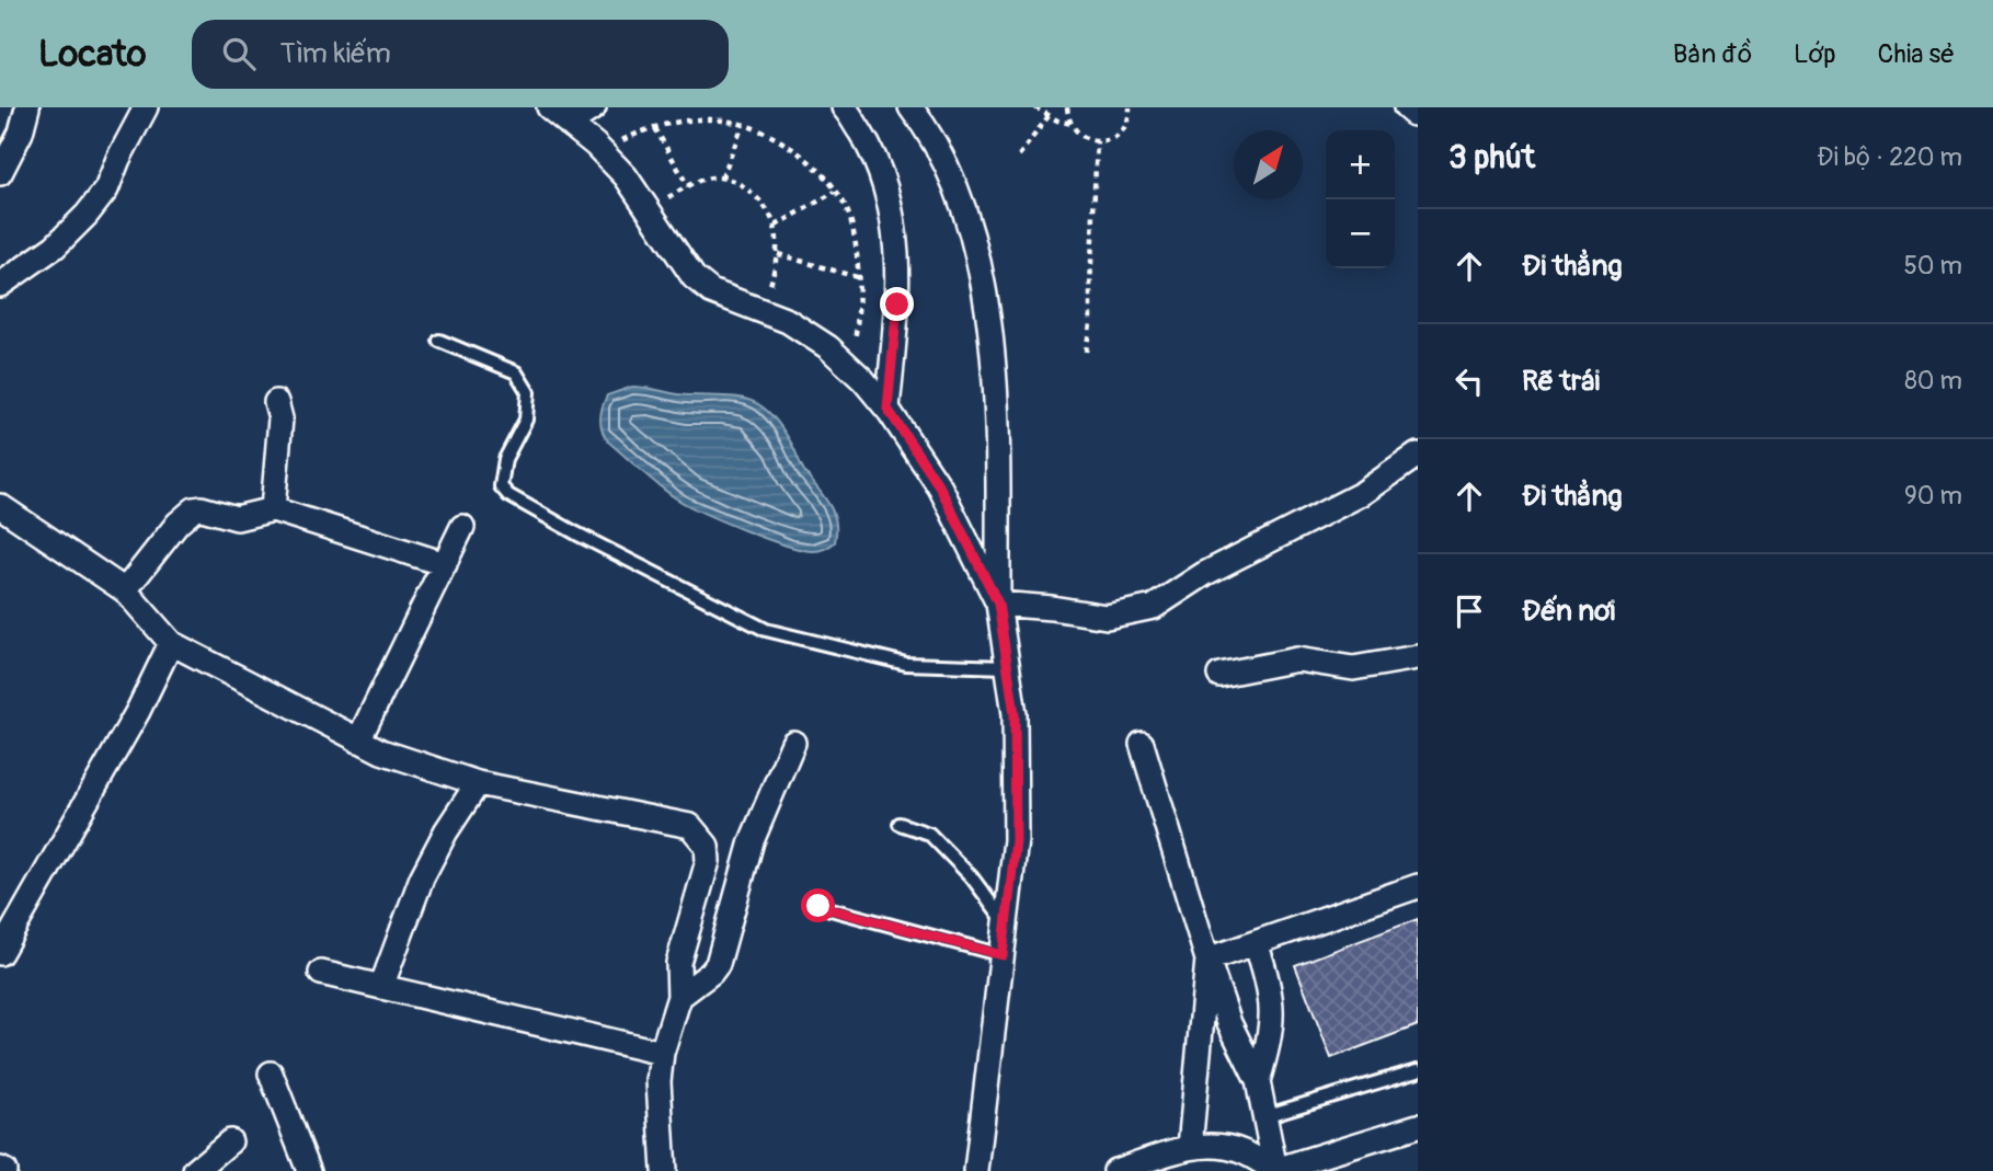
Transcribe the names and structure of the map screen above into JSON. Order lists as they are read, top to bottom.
{
  "north": "top right",
  "page": {
    "header": "Locato",
    "search": "Tìm kiếm",
    "nav": ["Bản đồ", "Lớp", "Chia sẻ"],
    "heading": ["3 phút", "Đi bộ · 220 m"],
    "map_buttons": ["+", "−"],
    "list": [
      ["Đi thẳng", "50 m"],
      ["Rẽ trái", "80 m"],
      ["Đi thẳng", "90 m"],
      "Đến nơi"
    ]
  }
}
